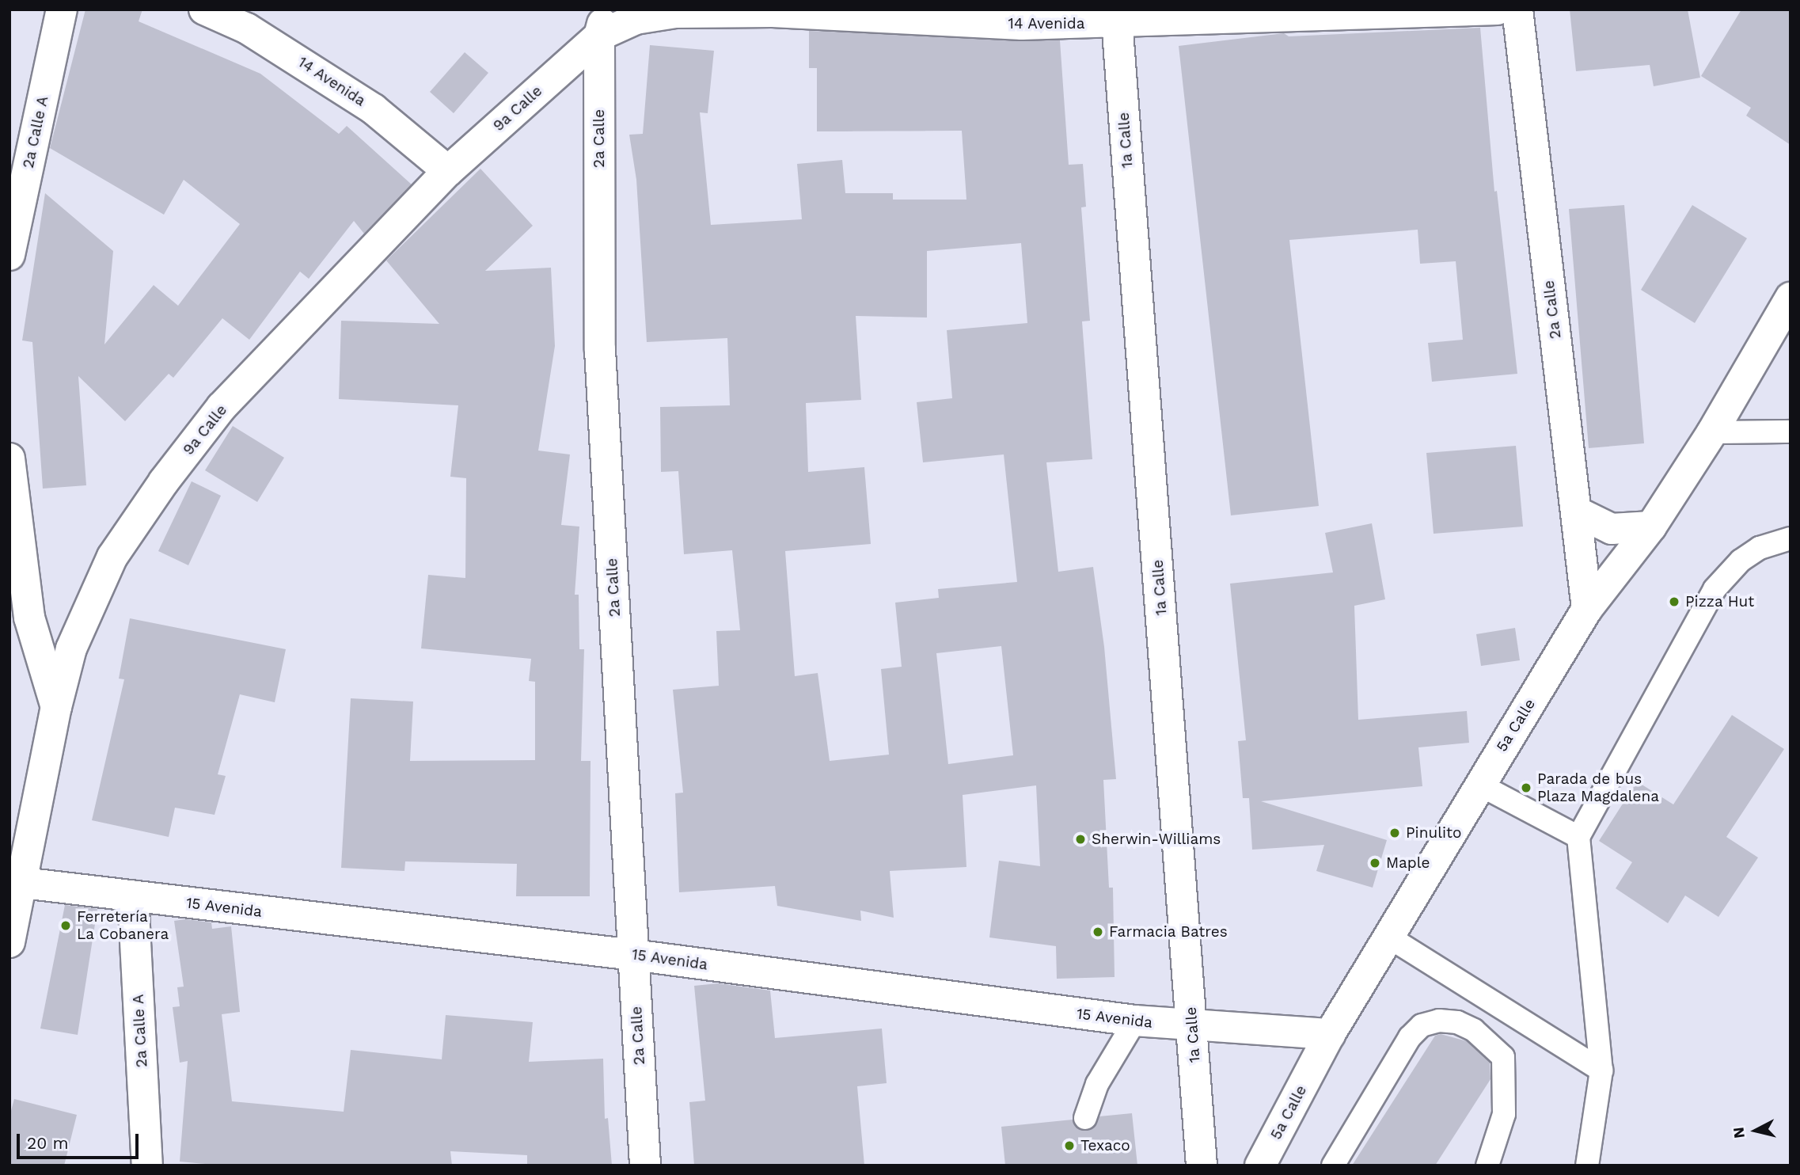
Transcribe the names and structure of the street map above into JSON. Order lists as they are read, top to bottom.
{
  "streets": {
    "street": [
      "14 Avenida",
      "9a Calle",
      "2a Calle A",
      "2a Calle",
      "1a Calle",
      "5a Calle",
      "15 Avenida"
    ]
  },
  "crossings": [
    ["14 Avenida", "9a Calle"],
    ["14 Avenida", "2a Calle"],
    ["14 Avenida", "1a Calle"],
    ["9a Calle", "2a Calle"],
    ["9a Calle", "15 Avenida"],
    ["2a Calle A", "15 Avenida"],
    ["2a Calle", "5a Calle"],
    ["2a Calle", "15 Avenida"],
    ["1a Calle", "15 Avenida"],
    ["5a Calle", "15 Avenida"]
  ],
  "places": [
    "Pizza Hut",
    "Parada de bus Plaza Magdalena",
    "Pinulito",
    "Sherwin-Williams",
    "Maple",
    "Ferretería La Cobanera",
    "Farmacia Batres",
    "Texaco"
  ],
  "scale_bar": "20 m",
  "north": "left"
}
